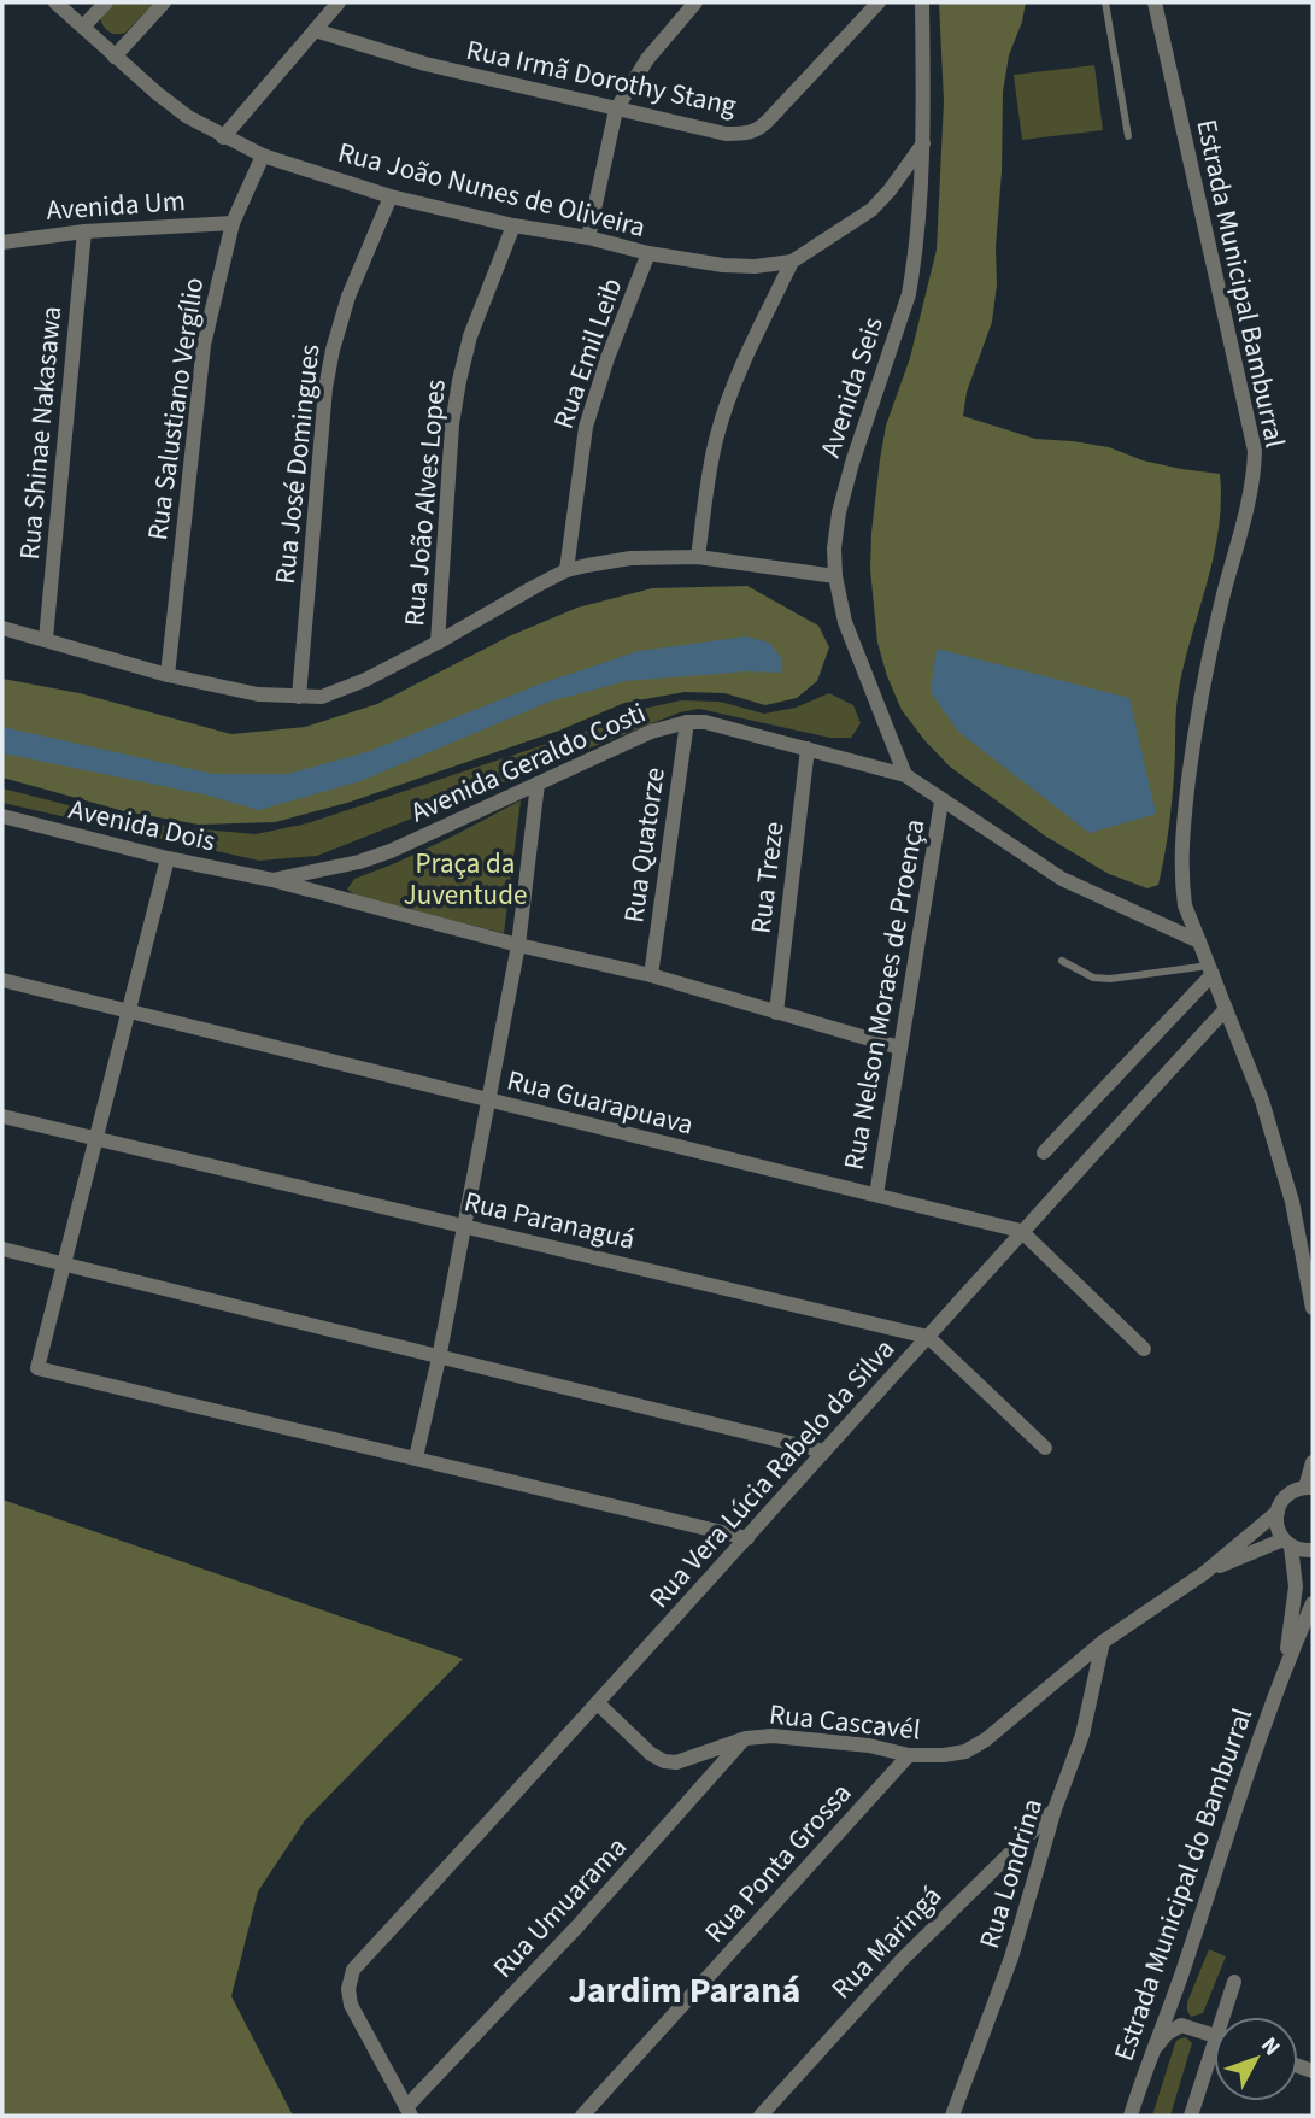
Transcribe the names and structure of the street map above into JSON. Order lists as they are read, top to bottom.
{
  "streets": {
    "street": [
      "Rua Irmã Dorothy Stang",
      "Rua João Nunes de Oliveira",
      "Avenida Um",
      "Estrada Municipal Bamburral",
      "Rua Emil Leib",
      "Avenida Seis",
      "Rua Salustiano Vergílio",
      "Rua Shinae Nakasawa",
      "Rua José Domingues",
      "Rua João Alves Lopes",
      "Avenida Geraldo Costi",
      "Avenida Dois",
      "Rua Quatorze",
      "Rua Treze",
      "Rua Nelson Moraes de Proença",
      "Rua Guarapuava",
      "Rua Paranaguá",
      "Rua Vera Lúcia Rabelo da Silva",
      "Rua Cascavél",
      "Rua Ponta Grossa",
      "Rua Londrina",
      "Estrada Municipal do Bamburral",
      "Rua Umuarama",
      "Rua Maringá"
    ]
  },
  "crossings": [
    ["Rua João Nunes de Oliveira", "Rua Emil Leib"],
    ["Rua João Nunes de Oliveira", "Avenida Seis"],
    ["Rua João Nunes de Oliveira", "Rua Salustiano Vergílio"],
    ["Rua João Nunes de Oliveira", "Rua José Domingues"],
    ["Rua João Nunes de Oliveira", "Rua João Alves Lopes"],
    ["Avenida Um", "Rua Salustiano Vergílio"],
    ["Avenida Um", "Rua Shinae Nakasawa"],
    ["Estrada Municipal Bamburral", "Rua Vera Lúcia Rabelo da Silva"],
    ["Avenida Seis", "Avenida Geraldo Costi"],
    ["Avenida Geraldo Costi", "Avenida Dois"],
    ["Avenida Geraldo Costi", "Rua Quatorze"],
    ["Avenida Geraldo Costi", "Rua Treze"],
    ["Avenida Dois", "Rua Quatorze"],
    ["Avenida Dois", "Rua Treze"],
    ["Avenida Dois", "Rua Nelson Moraes de Proença"],
    ["Rua Nelson Moraes de Proença", "Rua Guarapuava"],
    ["Rua Guarapuava", "Rua Vera Lúcia Rabelo da Silva"],
    ["Rua Paranaguá", "Rua Vera Lúcia Rabelo da Silva"],
    ["Rua Vera Lúcia Rabelo da Silva", "Rua Cascavél"],
    ["Rua Vera Lúcia Rabelo da Silva", "Rua Umuarama"],
    ["Rua Cascavél", "Rua Ponta Grossa"],
    ["Rua Cascavél", "Rua Londrina"],
    ["Rua Cascavél", "Estrada Municipal do Bamburral"],
    ["Rua Cascavél", "Rua Umuarama"],
    ["Rua Londrina", "Rua Maringá"]
  ],
  "districts": ["Jardim Paraná"],
  "parks": ["Praça da Juventude"],
  "north": "top right"
}
